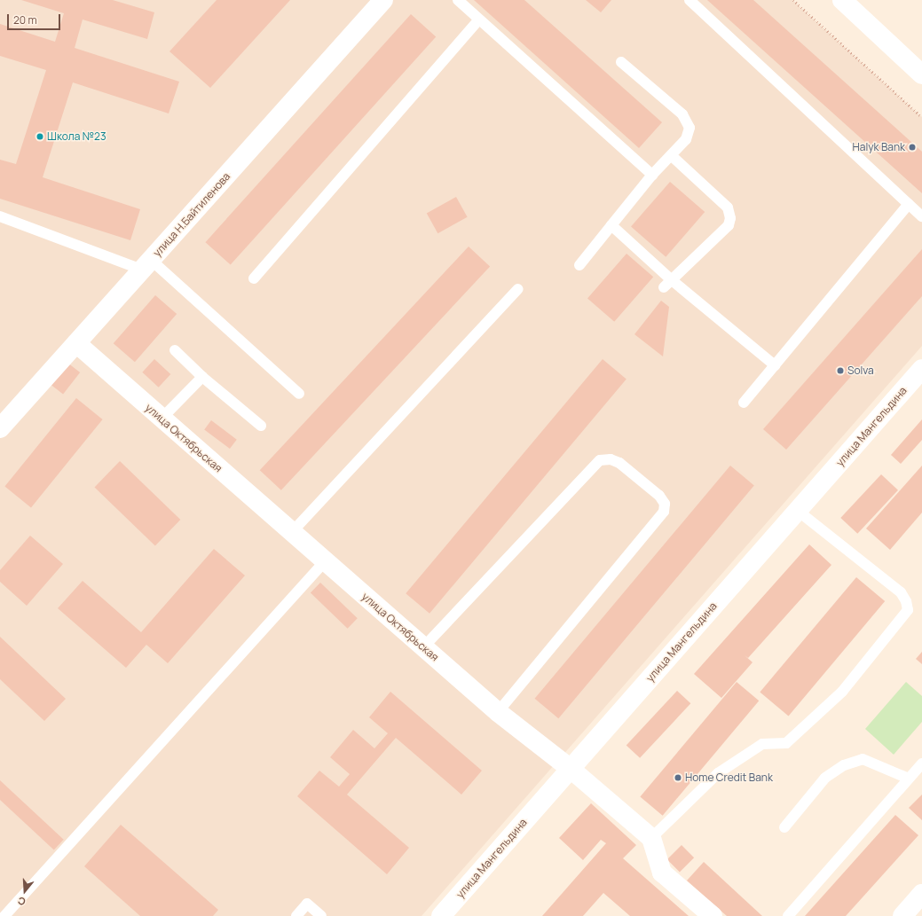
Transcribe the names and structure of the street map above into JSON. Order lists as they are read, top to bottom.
{
  "streets": {
    "street": ["улица Н.Байтиленова", "улица Мангельдина", "улица Октябрьская"]
  },
  "crossings": [
    ["улица Н.Байтиленова", "улица Октябрьская"],
    ["улица Мангельдина", "улица Октябрьская"]
  ],
  "places": [
    "Школа №23",
    "Halyk Bank",
    "Solva",
    "Home Credit Bank"
  ],
  "scale_bar": "20 m",
  "north": "bottom"
}
